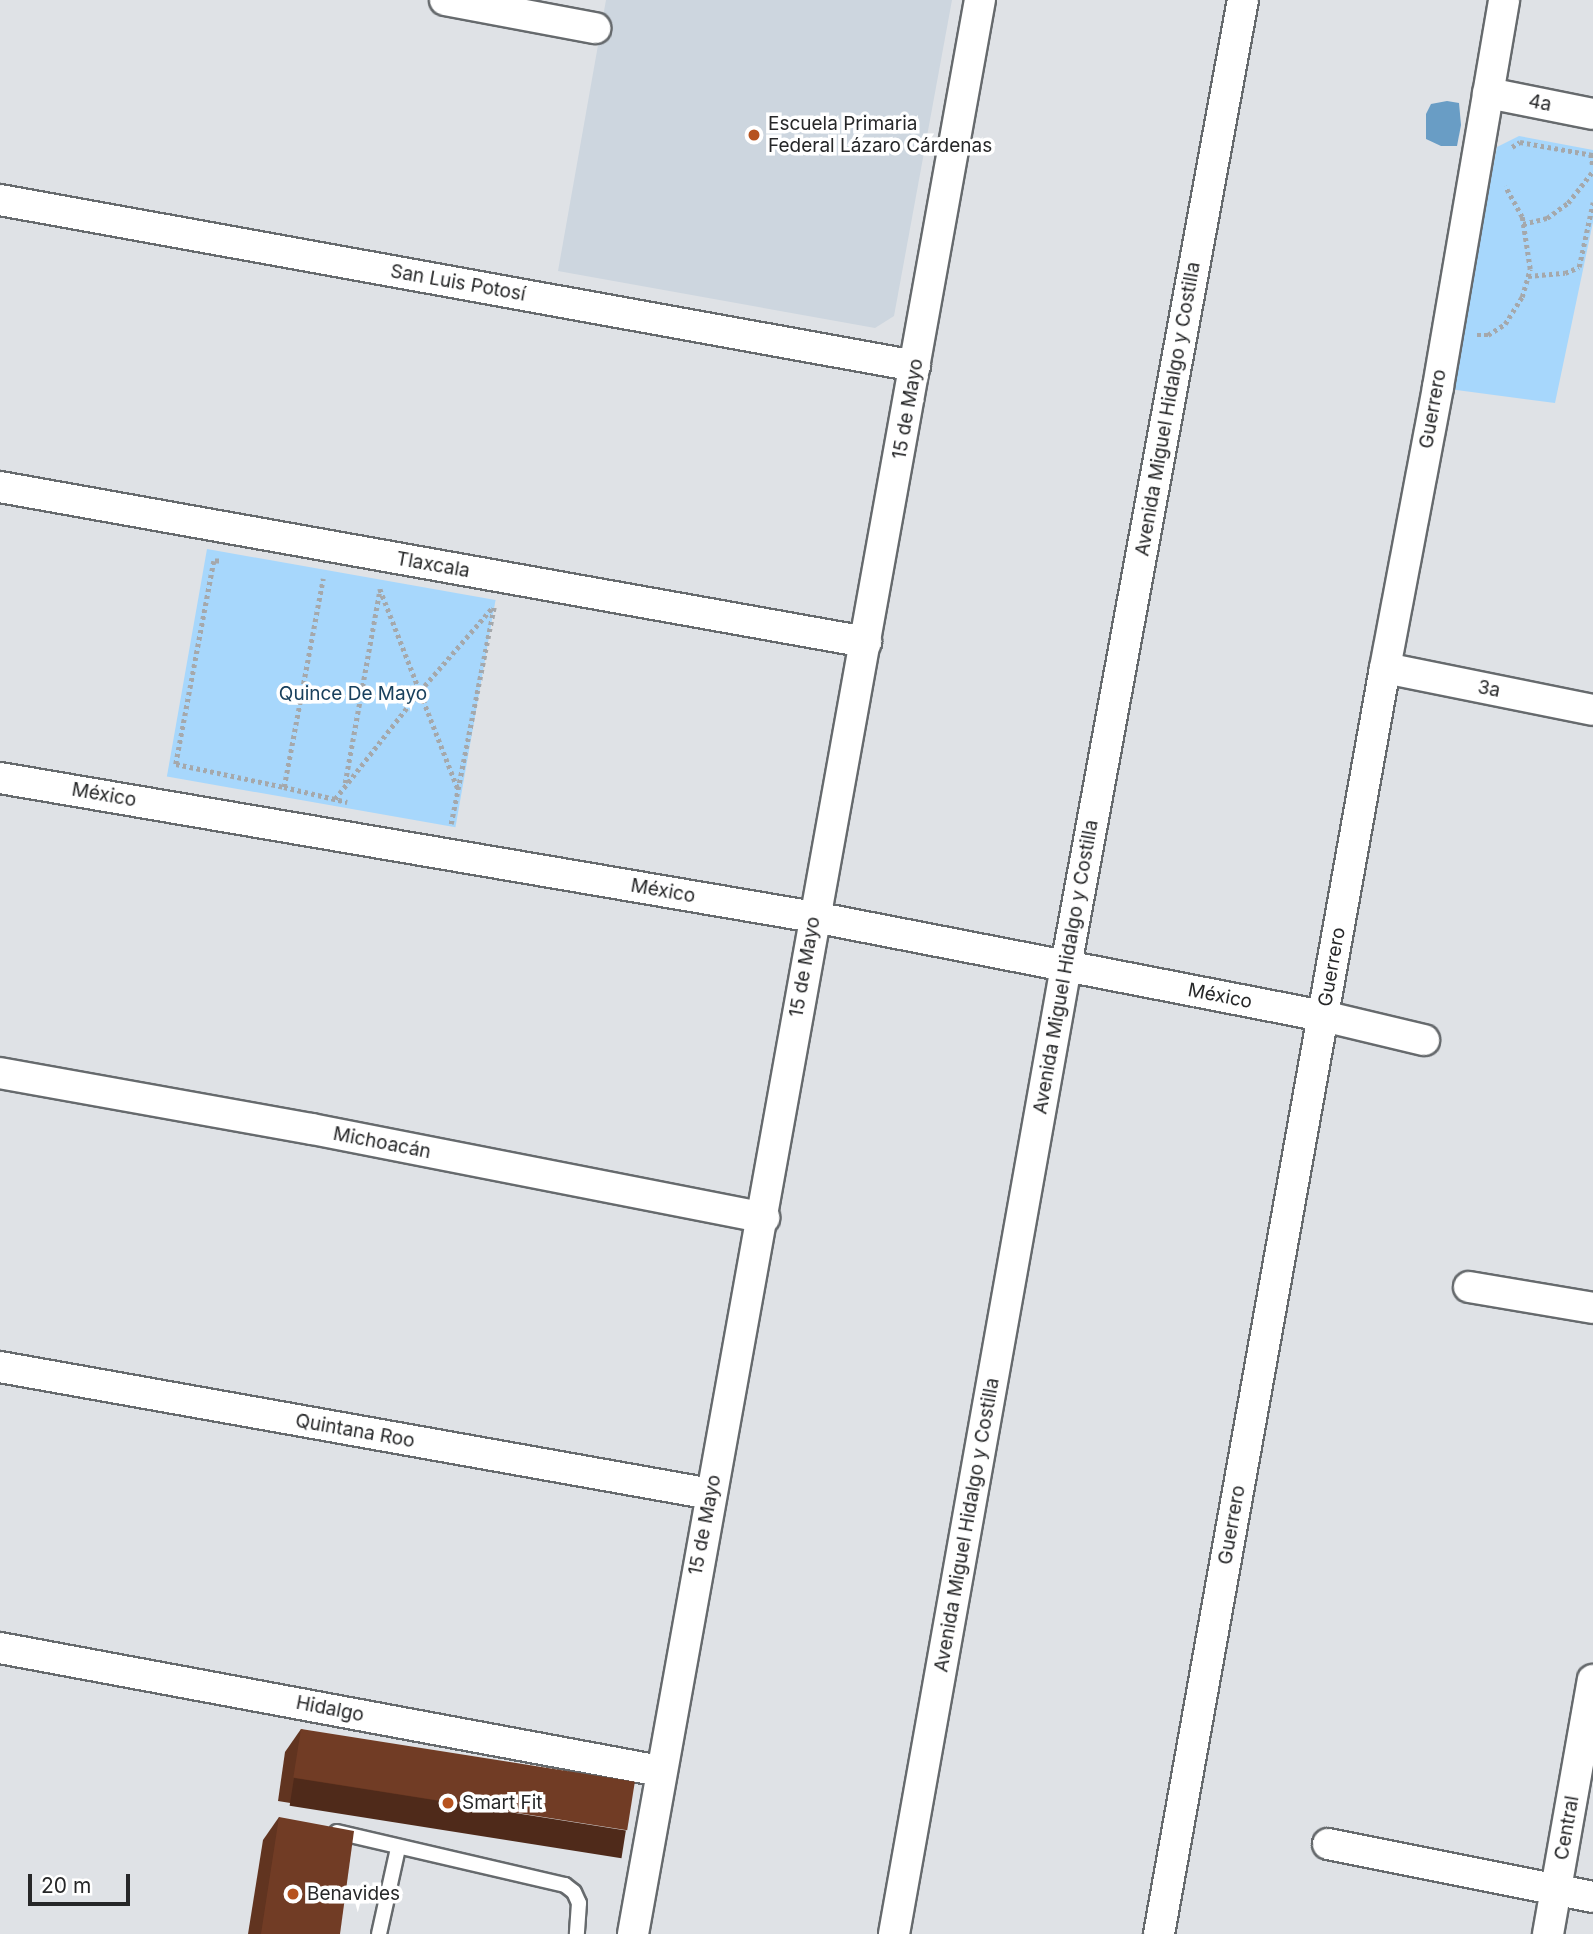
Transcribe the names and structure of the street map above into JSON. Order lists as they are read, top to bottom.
{
  "streets": {
    "street": [
      "4a",
      "San Luis Potosí",
      "15 de Mayo",
      "Avenida Miguel Hidalgo y Costilla",
      "Guerrero",
      "Tlaxcala",
      "3a",
      "México",
      "Michoacán",
      "Quintana Roo",
      "Hidalgo",
      "Central"
    ]
  },
  "crossings": [
    ["4a", "Guerrero"],
    ["San Luis Potosí", "15 de Mayo"],
    ["15 de Mayo", "Tlaxcala"],
    ["15 de Mayo", "México"],
    ["15 de Mayo", "Michoacán"],
    ["15 de Mayo", "Quintana Roo"],
    ["15 de Mayo", "Hidalgo"],
    ["Avenida Miguel Hidalgo y Costilla", "México"],
    ["Guerrero", "3a"],
    ["Guerrero", "México"]
  ],
  "parks": ["Quince De Mayo"],
  "places": ["Escuela Primaria Federal Lázaro Cárdenas", "Smart Fit", "Benavides"],
  "scale_bar": "20 m"
}
